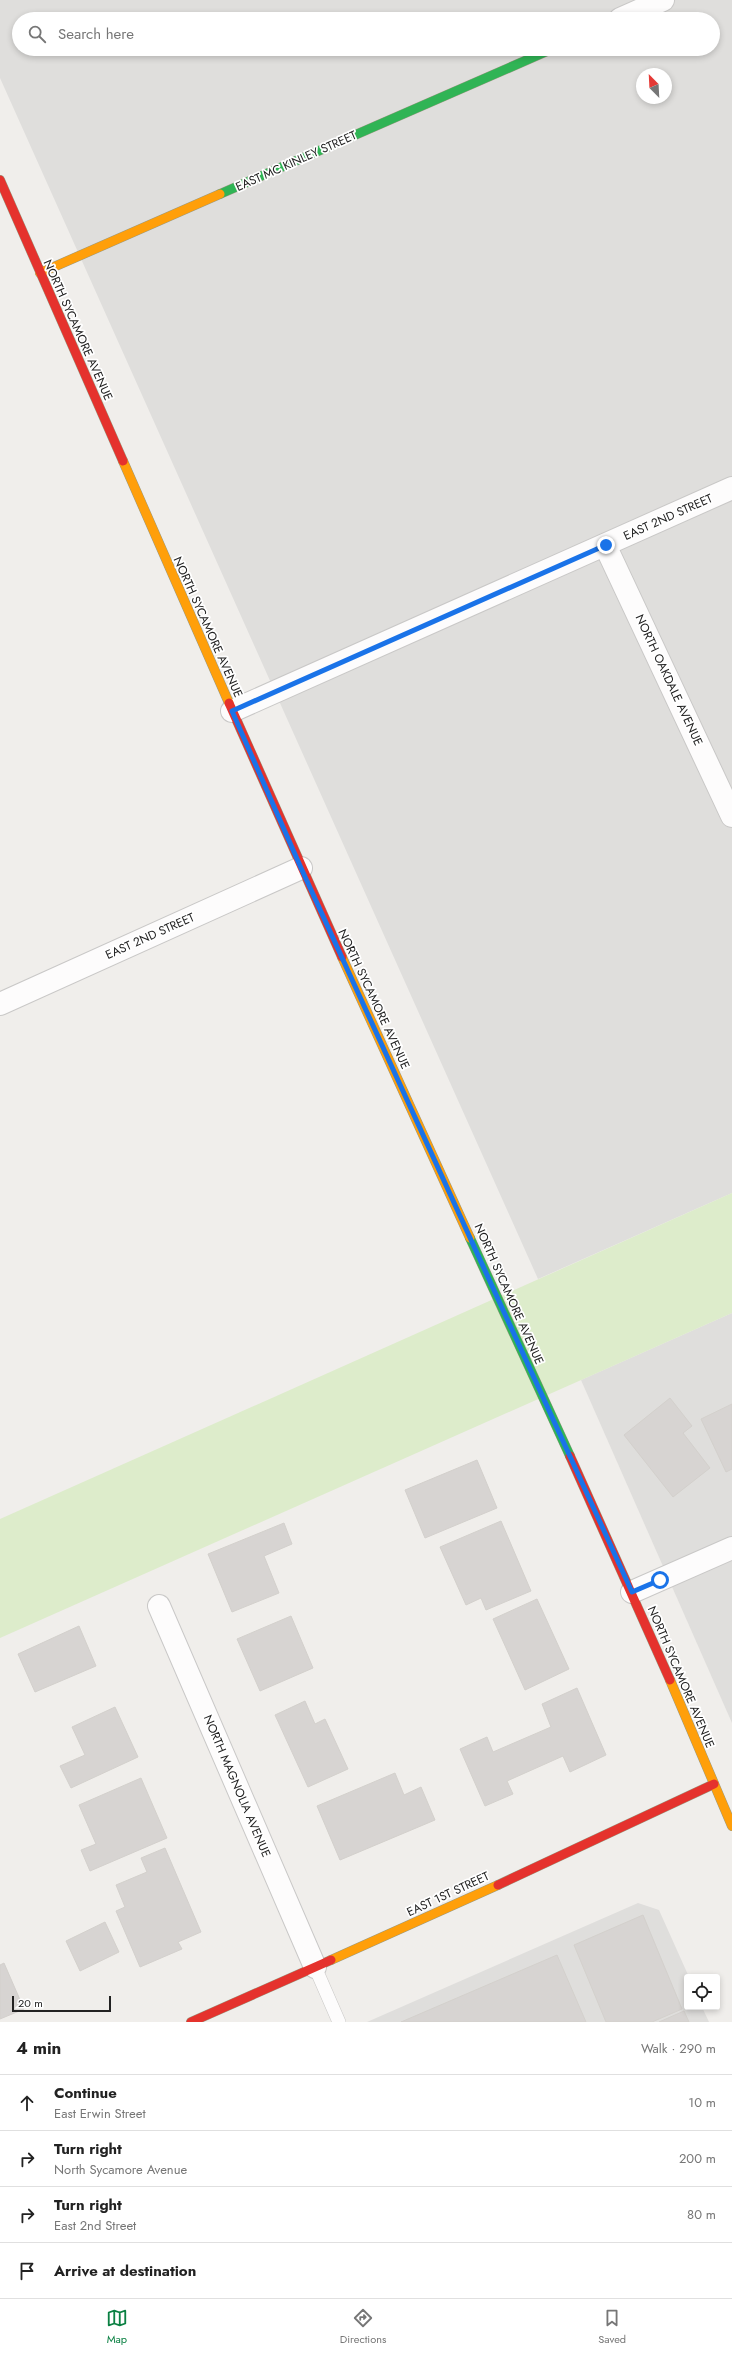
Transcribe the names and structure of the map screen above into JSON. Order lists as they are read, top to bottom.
{
  "streets": {
    "street": [
      "EAST MC KINLEY STREET",
      "NORTH SYCAMORE AVENUE",
      "EAST 2ND STREET",
      "NORTH OAKDALE AVENUE",
      "NORTH MAGNOLIA AVENUE",
      "EAST 1ST STREET"
    ]
  },
  "crossings": [
    ["EAST MC KINLEY STREET", "NORTH SYCAMORE AVENUE"],
    ["NORTH SYCAMORE AVENUE", "EAST 2ND STREET"],
    ["NORTH SYCAMORE AVENUE", "EAST 1ST STREET"],
    ["EAST 2ND STREET", "NORTH OAKDALE AVENUE"],
    ["NORTH MAGNOLIA AVENUE", "EAST 1ST STREET"]
  ],
  "scale_bar": "20 m",
  "north": "top left",
  "page": {
    "search": "Search here",
    "scale": "20 m",
    "heading": ["4 min", "Walk · 290 m"],
    "list": [
      ["Continue", "East Erwin Street", "10 m"],
      ["Turn right", "North Sycamore Avenue", "200 m"],
      ["Turn right", "East 2nd Street", "80 m"],
      "Arrive at destination"
    ],
    "nav": ["Map", "Directions", "Saved"]
  }
}
